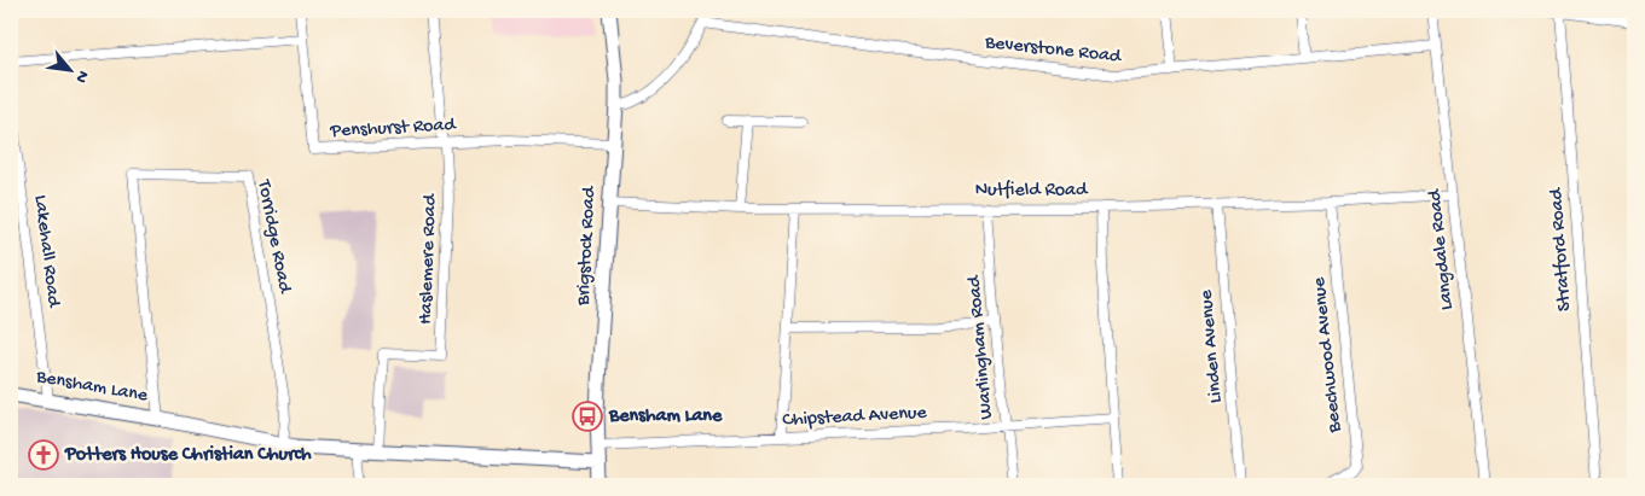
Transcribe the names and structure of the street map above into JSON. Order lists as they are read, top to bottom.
{
  "streets": {
    "street": [
      "Beverstone Road",
      "Penshurst Road",
      "Nutfield Road",
      "Torridge Road",
      "Brigstock Road",
      "Langdale Road",
      "Stratford Road",
      "Lakehall Road",
      "Haslemere Road",
      "Linden Avenue",
      "Warlingham Road",
      "Beechwood Avenue",
      "Bensham Lane",
      "Chipstead Avenue"
    ]
  },
  "crossings": [
    ["Beverstone Road", "Langdale Road"],
    ["Penshurst Road", "Brigstock Road"],
    ["Penshurst Road", "Haslemere Road"],
    ["Nutfield Road", "Brigstock Road"],
    ["Nutfield Road", "Langdale Road"],
    ["Nutfield Road", "Linden Avenue"],
    ["Nutfield Road", "Warlingham Road"],
    ["Nutfield Road", "Beechwood Avenue"],
    ["Torridge Road", "Bensham Lane"],
    ["Brigstock Road", "Bensham Lane"],
    ["Brigstock Road", "Chipstead Avenue"],
    ["Lakehall Road", "Bensham Lane"],
    ["Haslemere Road", "Bensham Lane"],
    ["Warlingham Road", "Chipstead Avenue"]
  ],
  "places": {
    "bus stop": ["Bensham Lane"],
    "church": ["Potters House Christian Church"]
  },
  "north": "bottom right"
}
